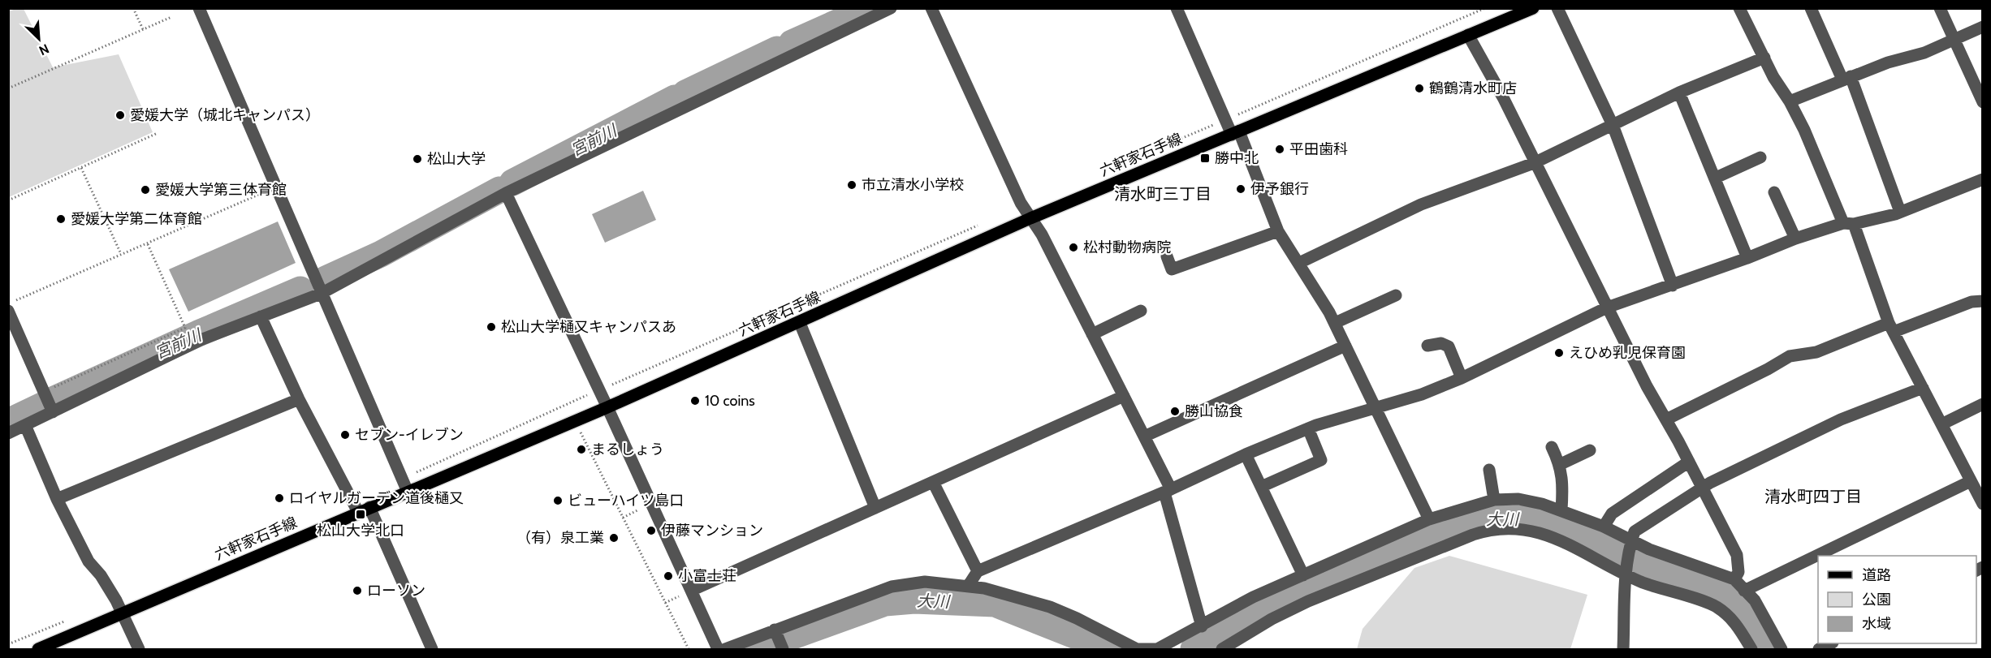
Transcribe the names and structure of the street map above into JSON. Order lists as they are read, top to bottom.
{
  "streets": {
    "main road": ["六軒家石手線"]
  },
  "districts": ["清水町三丁目", "清水町四丁目"],
  "water": ["宮前川", "大川"],
  "places": {
    "other": [
      "鶴鶴清水町店",
      "愛媛大学（城北キャンパス）",
      "平田歯科",
      "松山大学",
      "市立清水小学校",
      "伊予銀行",
      "愛媛大学第三体育館",
      "愛媛大学第二体育館",
      "松村動物病院",
      "松山大学樋又キャンパスあ",
      "えひめ乳児保育園",
      "10 coins",
      "勝山協食",
      "セブン-イレブン",
      "まるしょう",
      "ロイヤルガーデン道後樋又",
      "ビューハイツ島口",
      "伊藤マンション",
      "（有）泉工業",
      "小富士荘",
      "ローソン"
    ],
    "transit": ["勝中北", "松山大学北口"]
  },
  "legend": ["道路", "公園", "水域"],
  "north": "bottom right"
}
